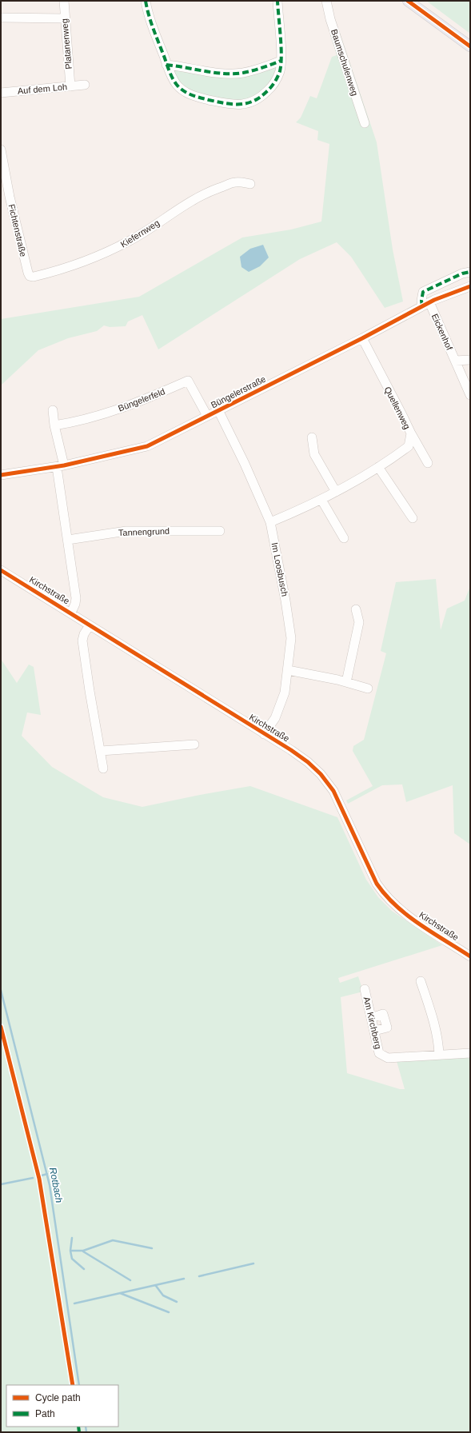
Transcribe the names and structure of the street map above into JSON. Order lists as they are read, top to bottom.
{
  "streets": {
    "street": [
      "Platanenweg",
      "Baumschulenweg",
      "Auf dem Loh",
      "Fichtenstraße",
      "Kiefernweg",
      "Eickenhof",
      "Büngelerstraße",
      "Büngelerfeld",
      "Quellenweg",
      "Tannengrund",
      "Im Loosbusch",
      "Kirchstraße",
      "Am Kirchberg"
    ]
  },
  "crossings": [
    ["Platanenweg", "Auf dem Loh"],
    ["Fichtenstraße", "Kiefernweg"],
    ["Eickenhof", "Büngelerstraße"],
    ["Büngelerstraße", "Büngelerfeld"],
    ["Büngelerstraße", "Quellenweg"],
    ["Büngelerstraße", "Im Loosbusch"],
    ["Quellenweg", "Im Loosbusch"],
    ["Im Loosbusch", "Kirchstraße"]
  ],
  "water": ["Rotbach"],
  "legend": ["Cycle path", "Path"]
}
